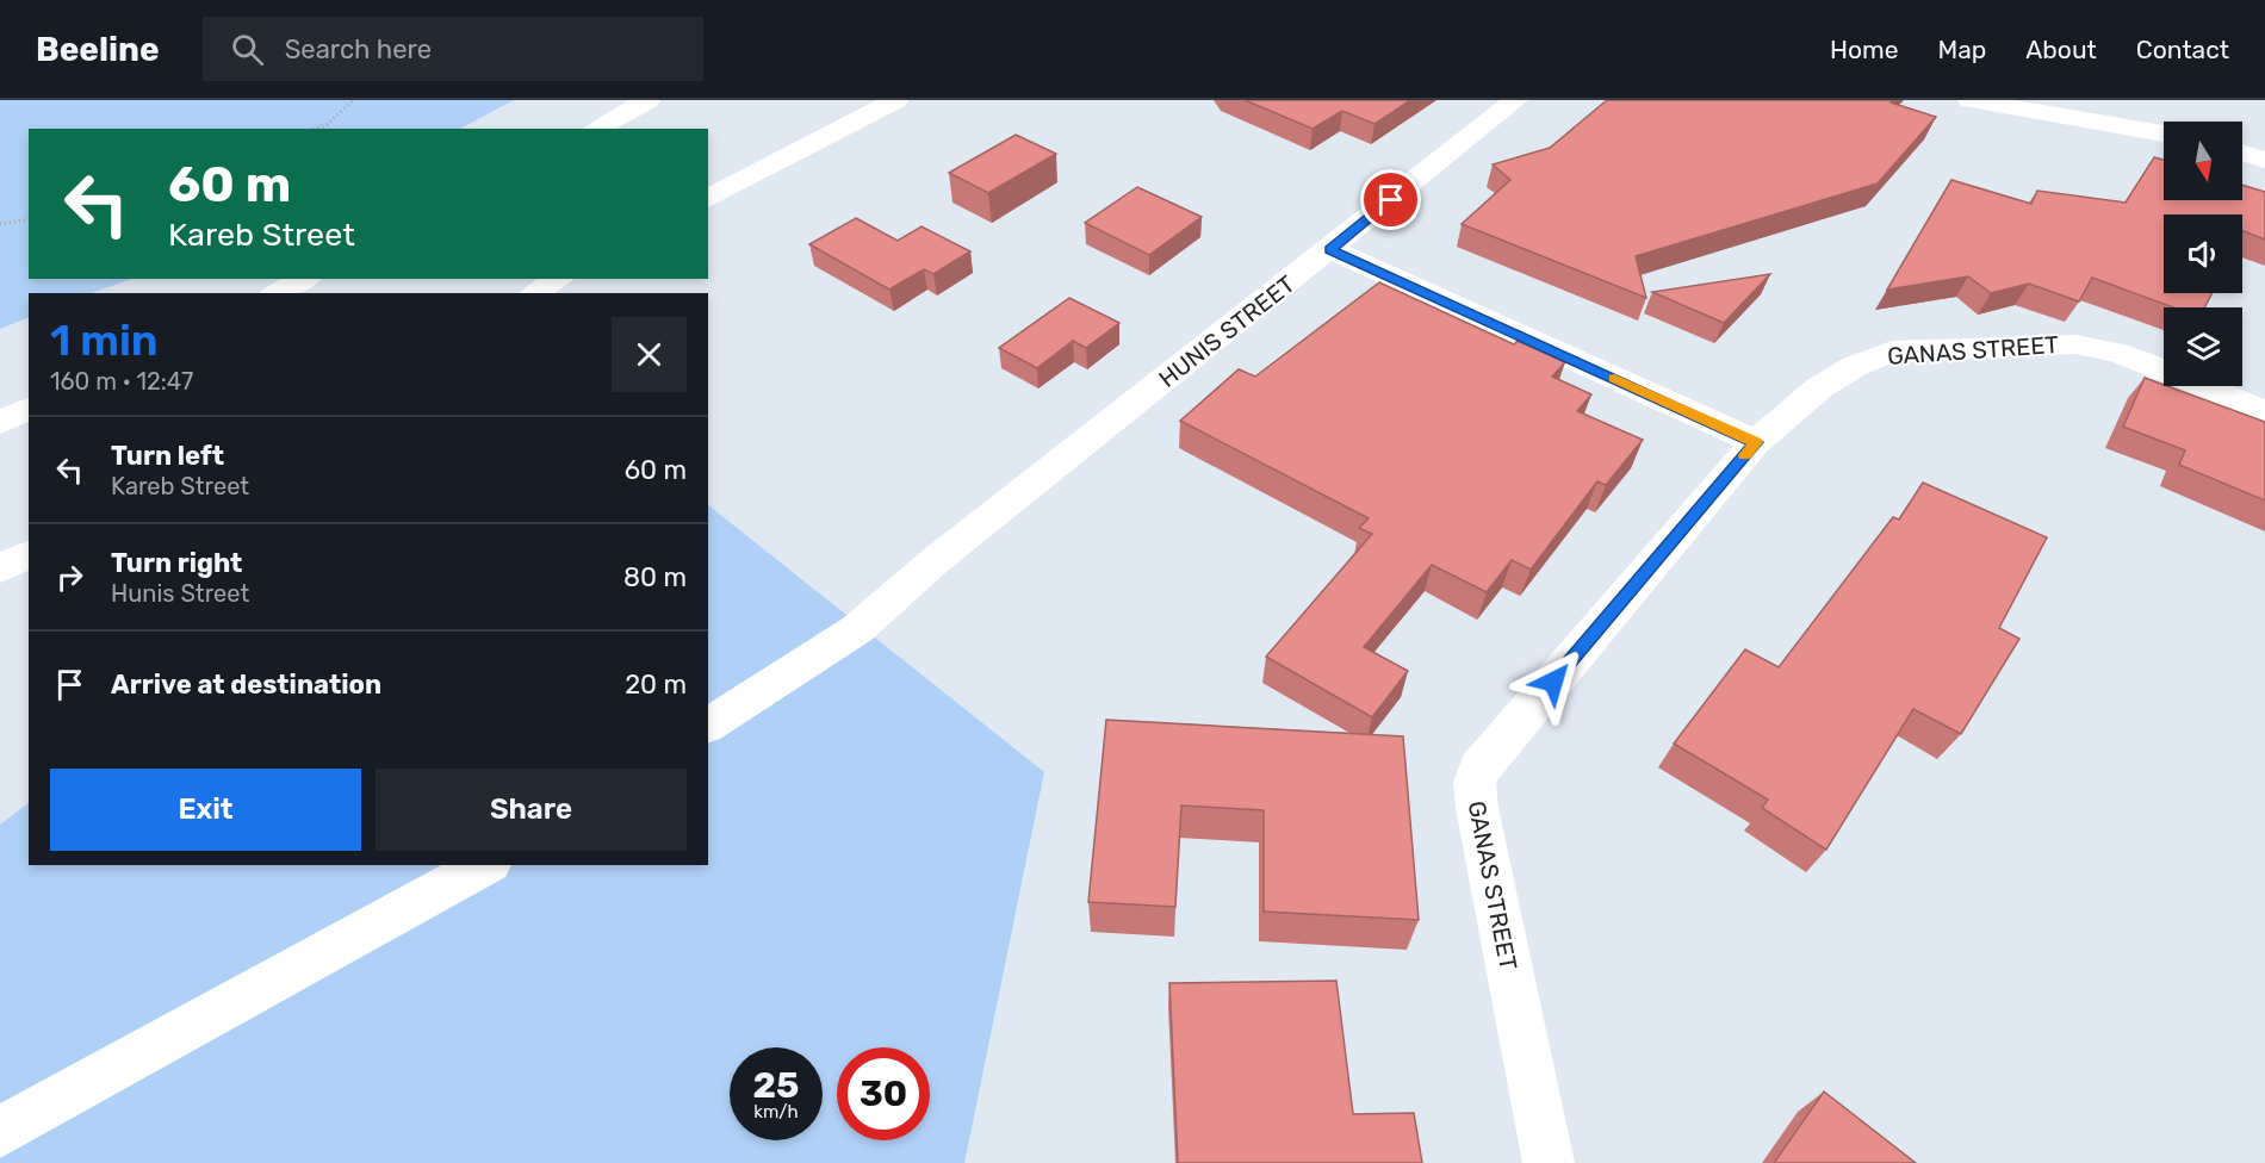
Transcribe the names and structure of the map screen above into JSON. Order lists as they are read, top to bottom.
{
  "streets": {
    "main road": ["HUNIS STREET", "GANAS STREET"]
  },
  "north": "bottom",
  "page": {
    "header": "Beeline",
    "search": "Search here",
    "nav": [
      "Home",
      "Map",
      "About",
      "Contact"
    ],
    "turn": ["60 m", "Kareb Street"],
    "heading": ["1 min", "160 m · 12:47"],
    "list": [
      {
        "name": "Turn left",
        "note": "Kareb Street",
        "value": "60 m"
      },
      {
        "name": "Turn right",
        "note": "Hunis Street",
        "value": "80 m"
      },
      {
        "name": "Arrive at destination",
        "value": "20 m"
      }
    ],
    "buttons": ["Exit", "Share"],
    "speed": "25 km/h",
    "limit": "30"
  }
}
